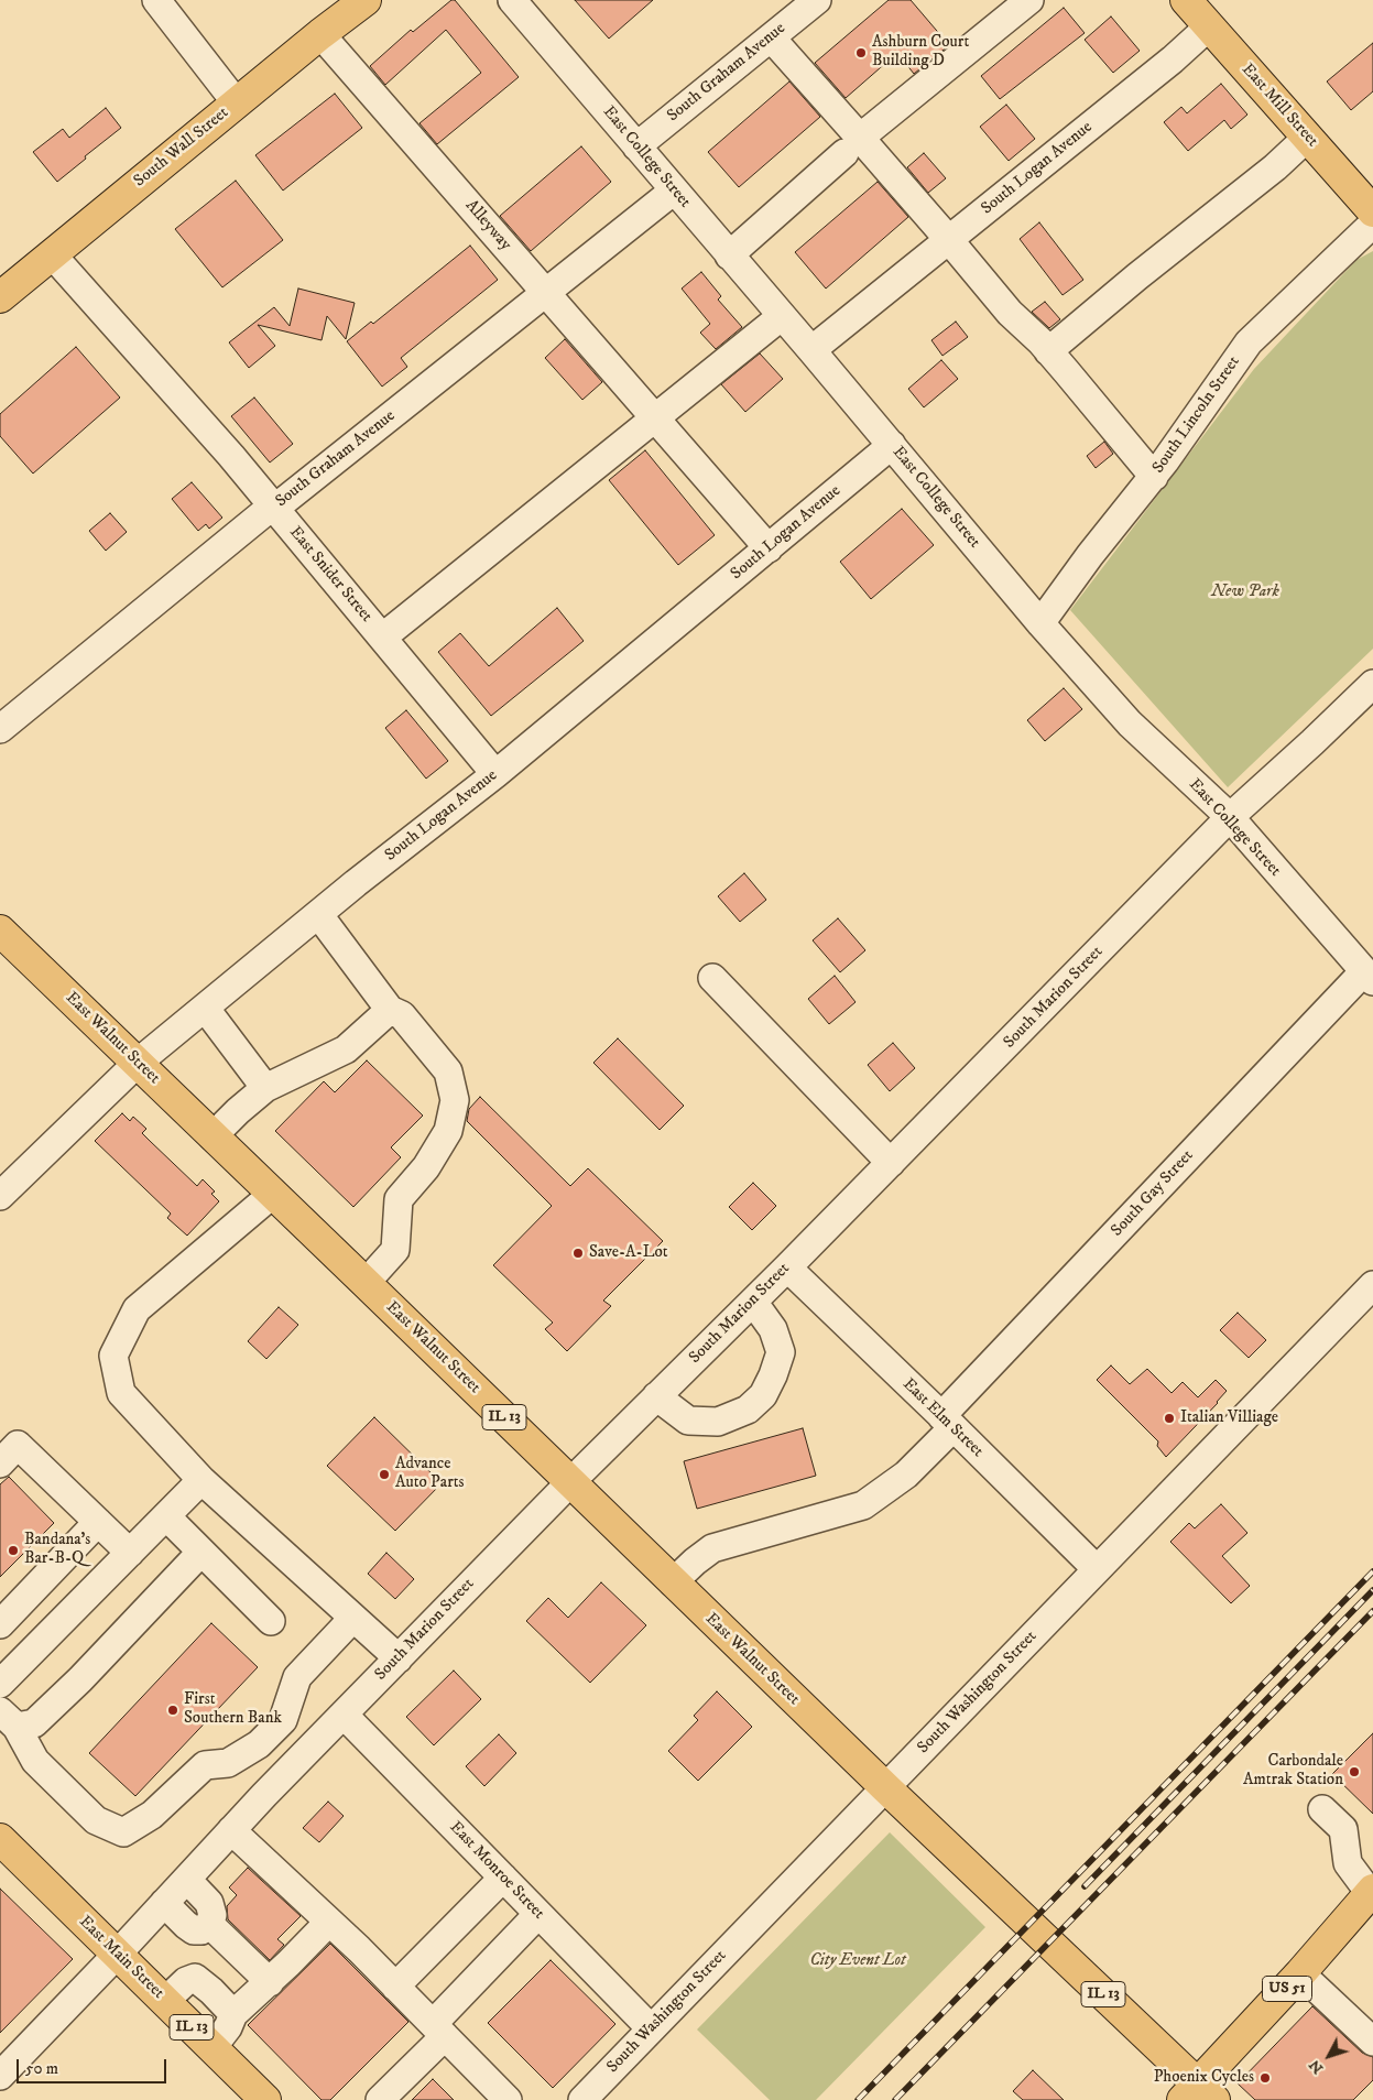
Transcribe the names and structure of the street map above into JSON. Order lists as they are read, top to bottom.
{
  "streets": {
    "main road": [
      "East Mill Street",
      "South Wall Street",
      "East Walnut Street",
      "IL 13",
      "East Main Street",
      "US 51"
    ],
    "street": [
      "South Graham Avenue",
      "East College Street",
      "South Logan Avenue",
      "Alleyway",
      "South Lincoln Street",
      "East Snider Street",
      "South Marion Street",
      "South Gay Street",
      "East Elm Street",
      "South Washington Street",
      "East Monroe Street"
    ]
  },
  "crossings": [
    ["South Graham Avenue", "East College Street"],
    ["South Graham Avenue", "Alleyway"],
    ["South Graham Avenue", "East Snider Street"],
    ["East Mill Street", "South Logan Avenue"],
    ["South Wall Street", "Alleyway"],
    ["South Wall Street", "East Snider Street"],
    ["East College Street", "South Logan Avenue"],
    ["East College Street", "South Lincoln Street"],
    ["East College Street", "South Marion Street"],
    ["East College Street", "South Gay Street"],
    ["South Logan Avenue", "Alleyway"],
    ["South Logan Avenue", "East Snider Street"],
    ["South Logan Avenue", "East Walnut Street"],
    ["South Marion Street", "East Walnut Street"],
    ["South Marion Street", "East Elm Street"],
    ["South Marion Street", "East Monroe Street"],
    ["South Marion Street", "East Main Street"],
    ["East Walnut Street", "South Gay Street"],
    ["East Walnut Street", "South Washington Street"],
    ["East Walnut Street", "US 51"],
    ["South Gay Street", "East Elm Street"],
    ["East Elm Street", "South Washington Street"],
    ["South Washington Street", "East Monroe Street"]
  ],
  "parks": ["New Park", "City Event Lot"],
  "places": [
    "Ashburn Court Building D",
    "Save-A-Lot",
    "Italian Villiage",
    "Advance Auto Parts",
    "Bandana's Bar-B-Q",
    "First Southern Bank",
    "Carbondale Amtrak Station",
    "Phoenix Cycles"
  ],
  "scale_bar": "50 m",
  "north": "bottom left"
}
